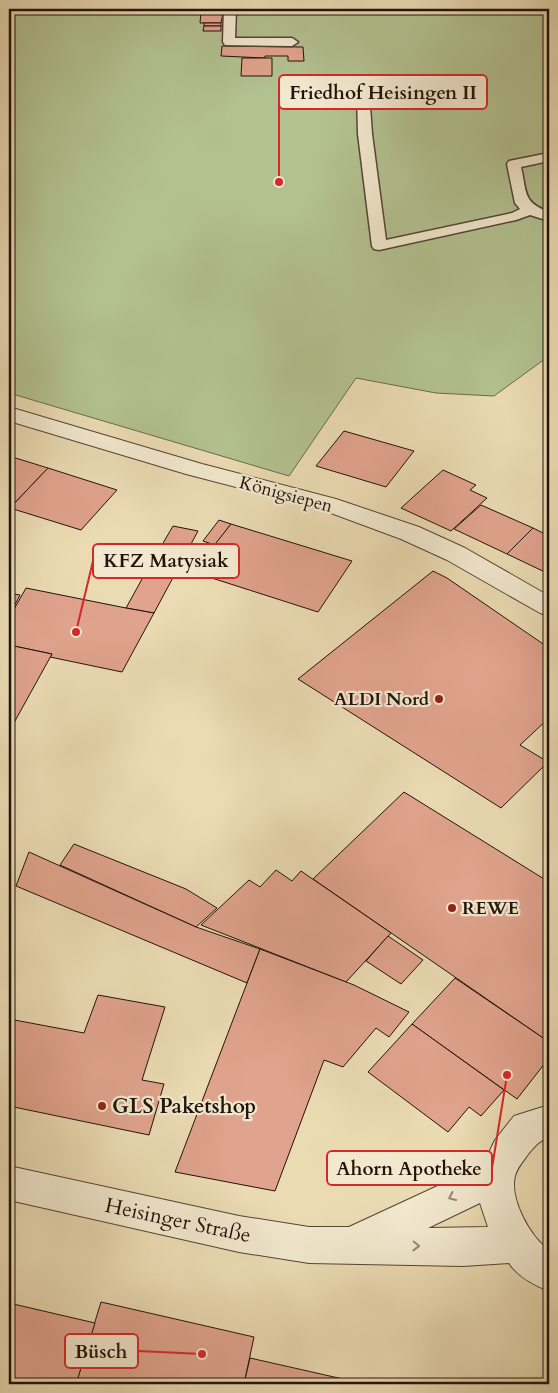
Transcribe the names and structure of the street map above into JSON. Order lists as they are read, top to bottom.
{
  "streets": {
    "street": ["Königsiepen", "Heisinger Straße"]
  },
  "places": [
    "Friedhof Heisingen II",
    "KFZ Matysiak",
    "ALDI Nord",
    "REWE",
    "Ahorn Apotheke",
    "GLS Paketshop",
    "Büsch"
  ]
}
